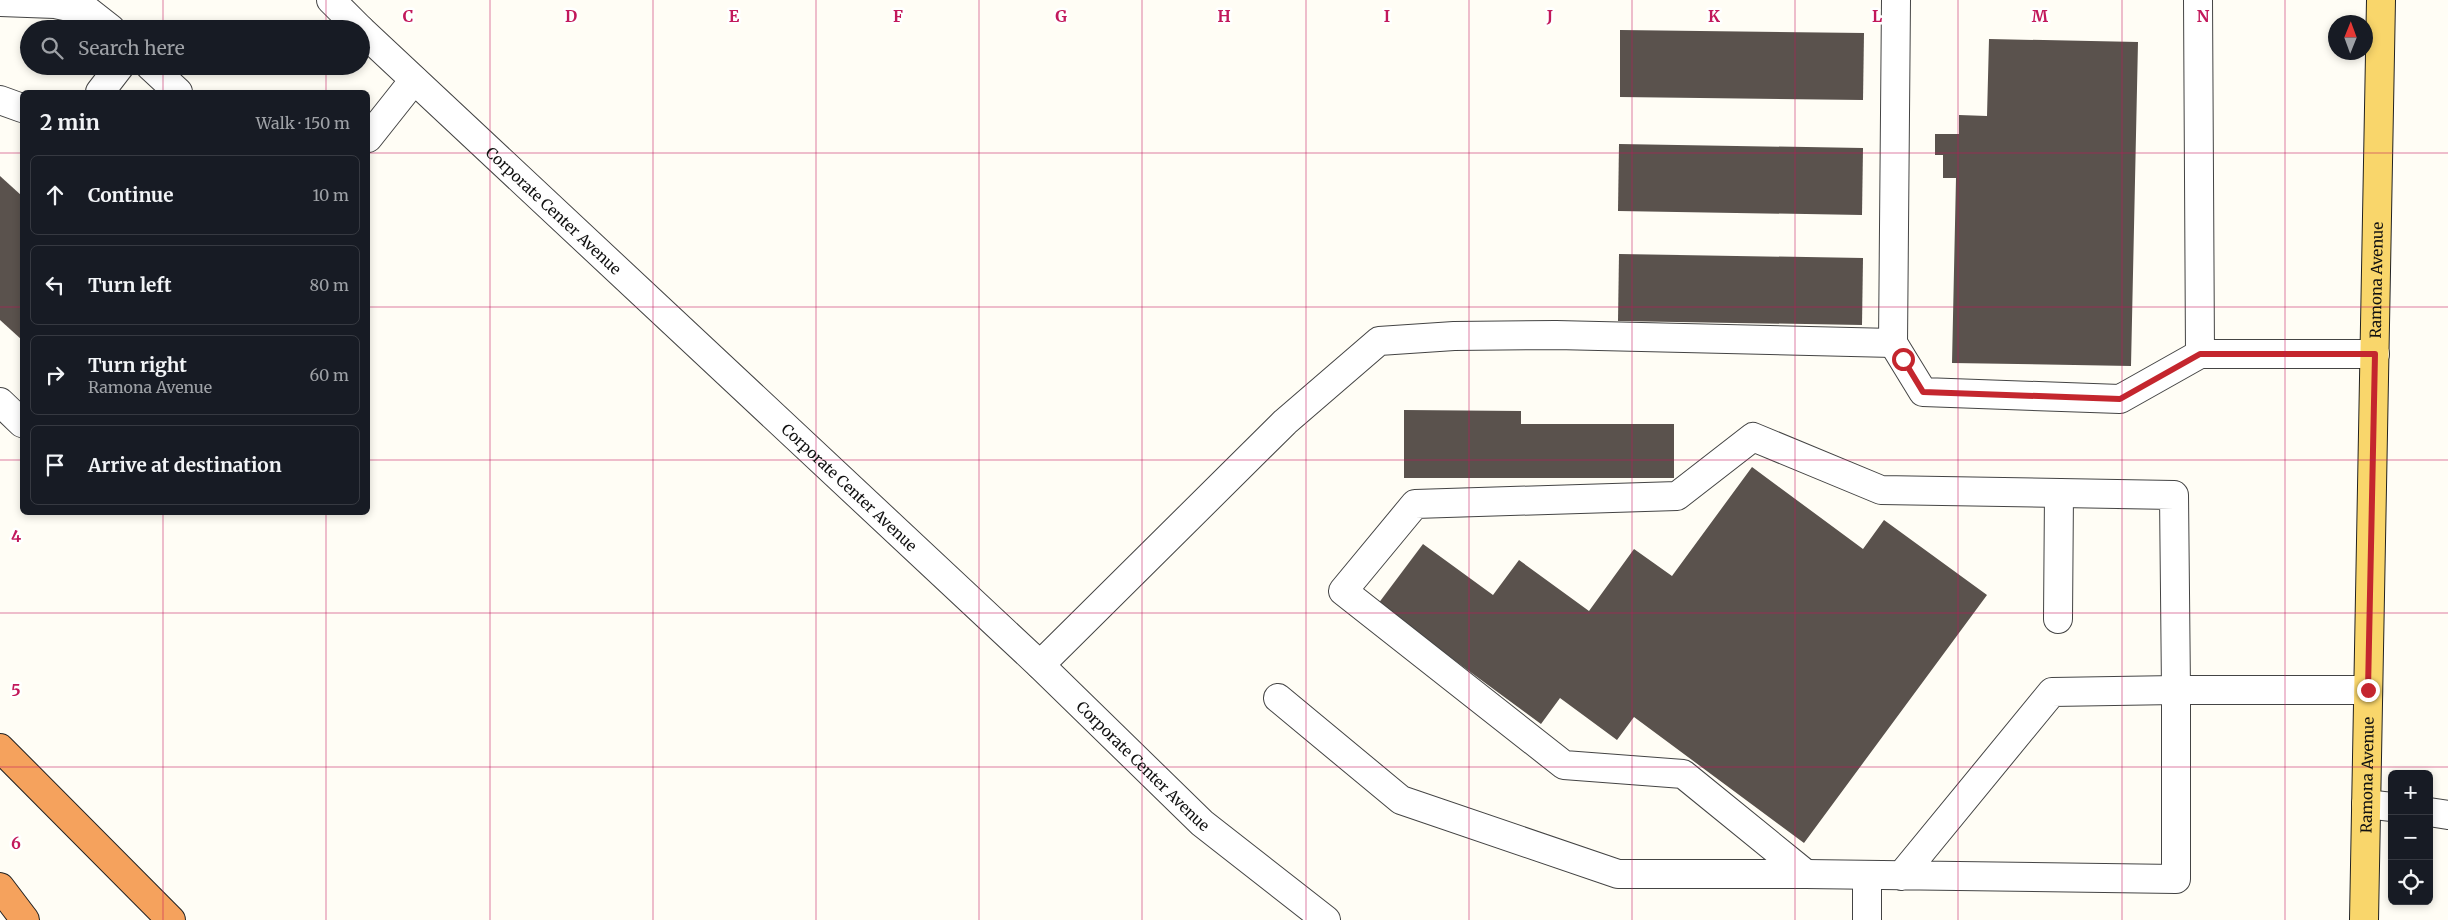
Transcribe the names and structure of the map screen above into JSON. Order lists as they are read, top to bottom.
{
  "streets": {
    "main road": ["Ramona Avenue"],
    "street": ["Corporate Center Avenue"]
  },
  "north": "top",
  "page": {
    "search": "Search here",
    "heading": ["2 min", "Walk · 150 m"],
    "list": [
      ["Continue", "10 m"],
      ["Turn left", "80 m"],
      ["Turn right", "Ramona Avenue", "60 m"],
      "Arrive at destination"
    ],
    "map_buttons": ["+", "−"]
  },
  "grid": {
    "columns": [
      "C",
      "D",
      "E",
      "F",
      "G",
      "H",
      "I",
      "J",
      "K",
      "L",
      "M",
      "N"
    ],
    "rows": ["4", "5", "6"]
  }
}
